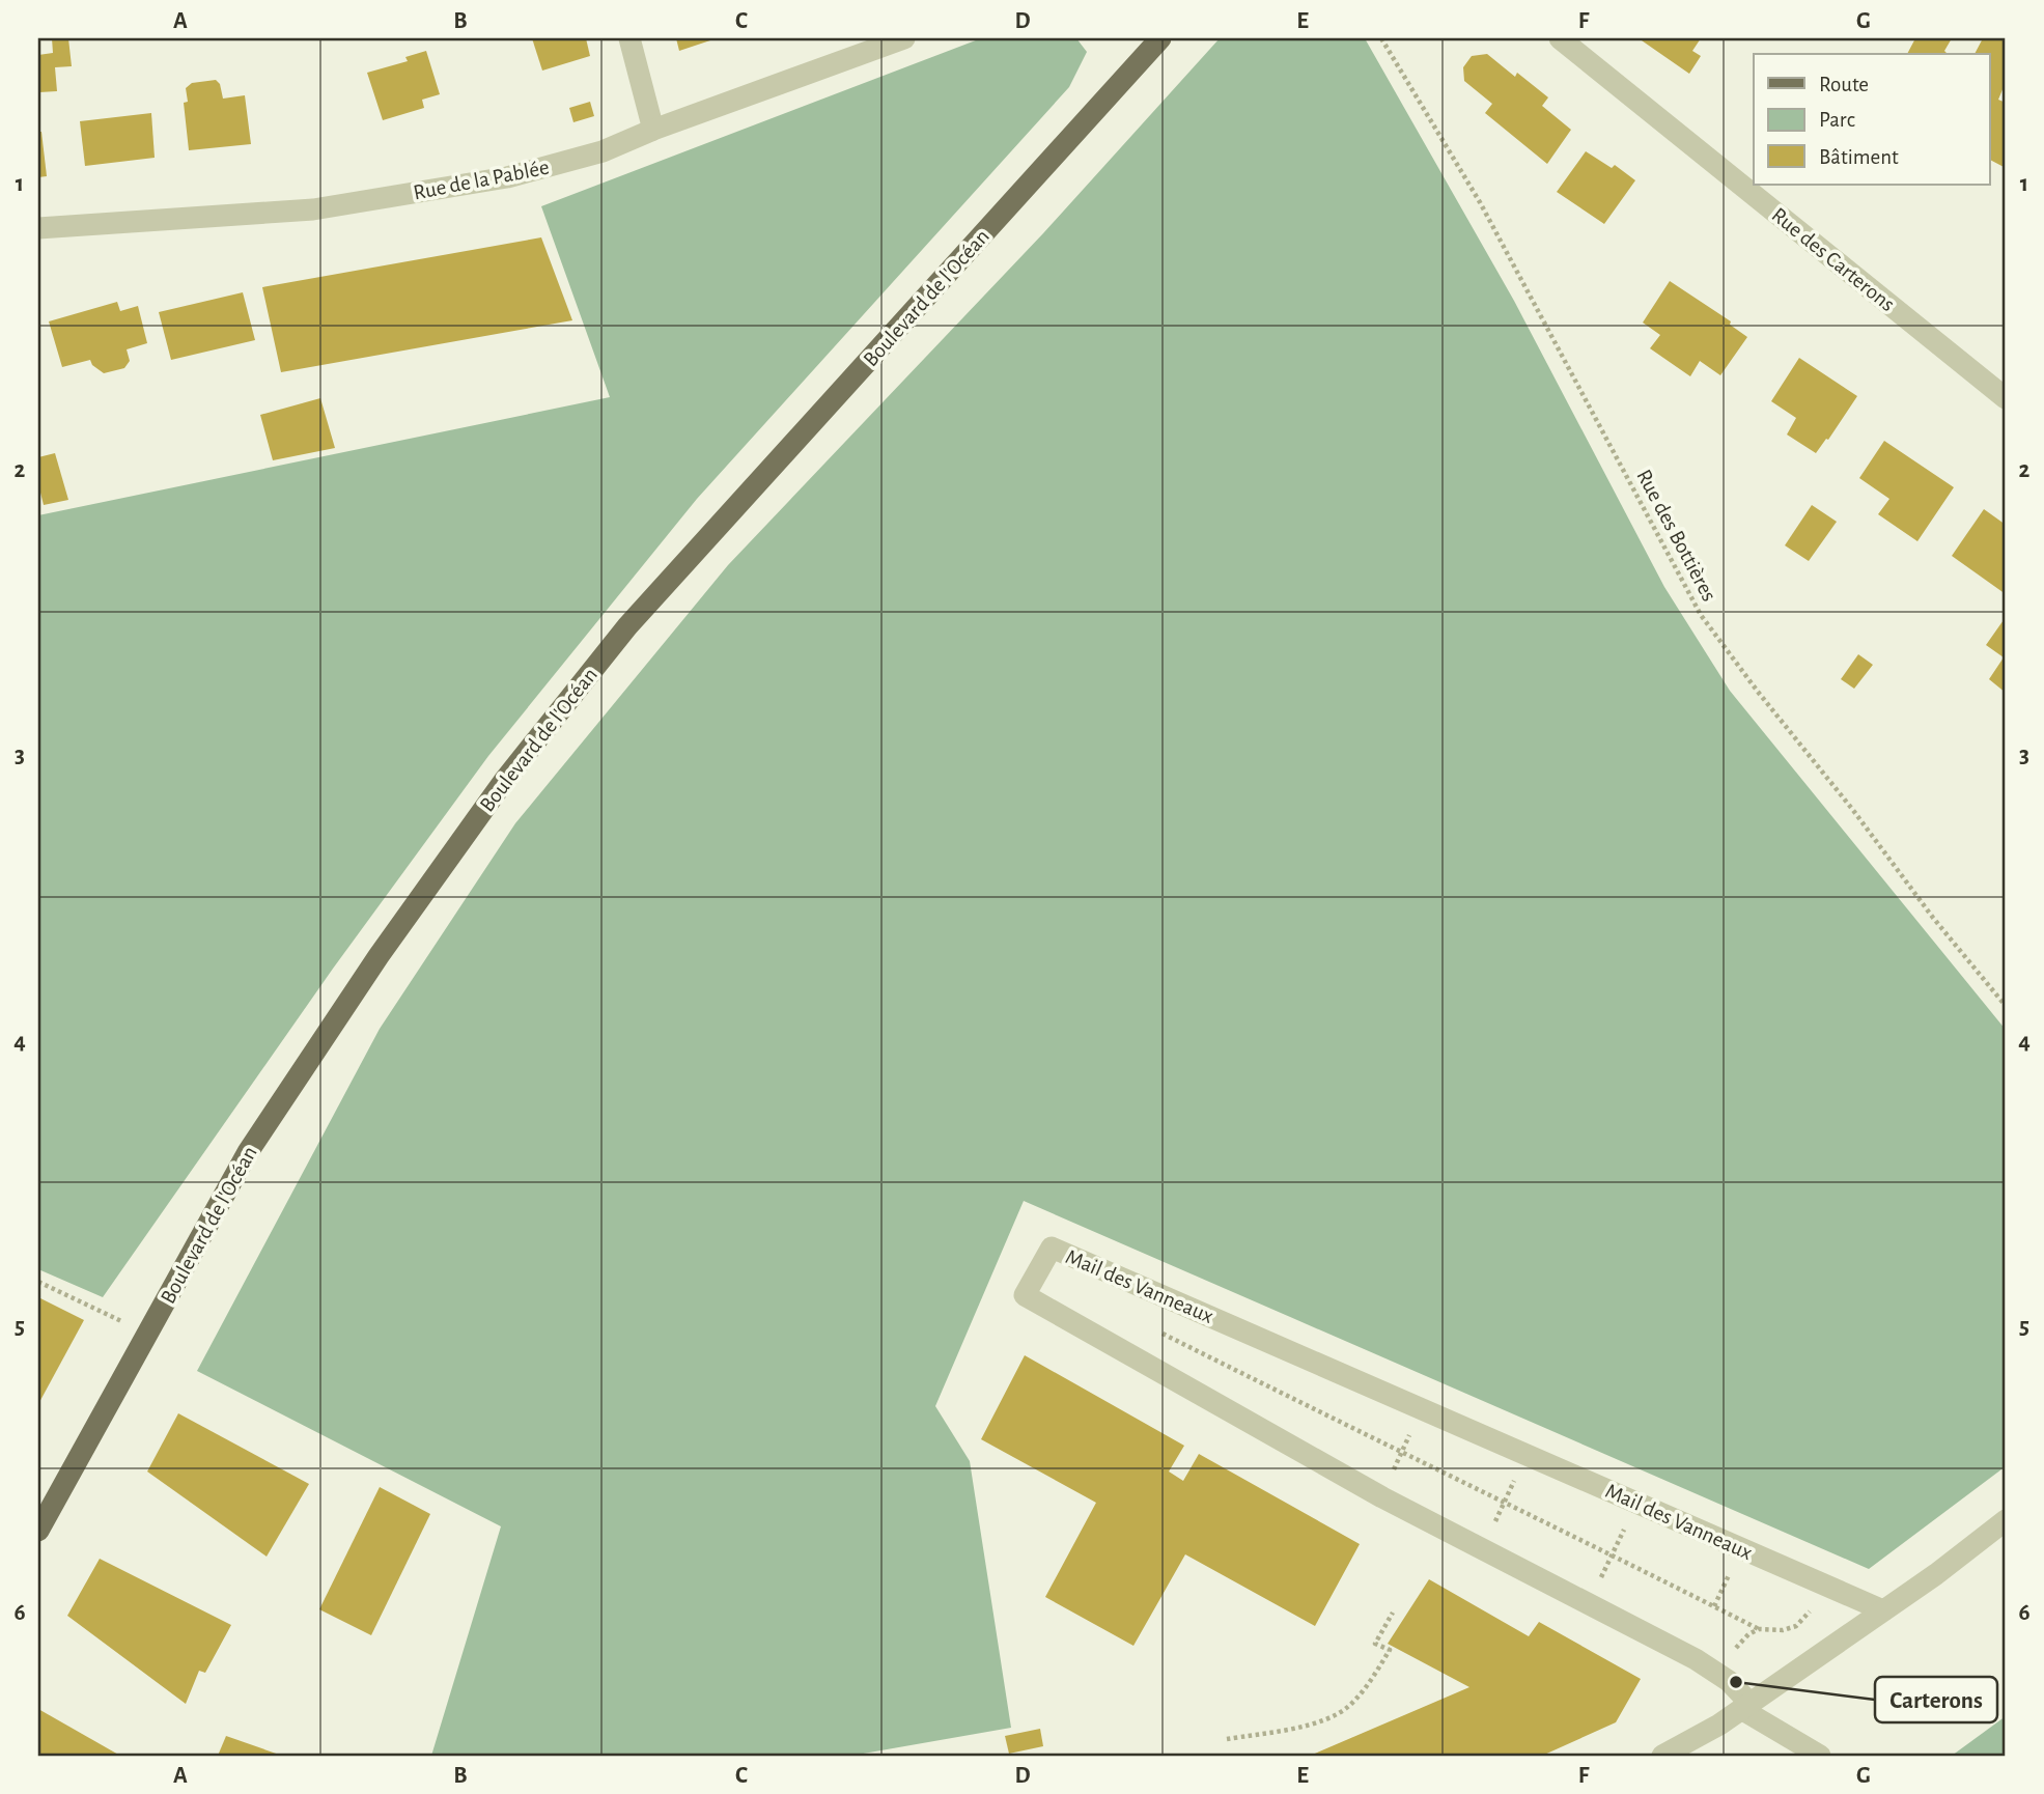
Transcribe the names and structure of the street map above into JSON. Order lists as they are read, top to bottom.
{
  "streets": {
    "main road": ["Boulevard de l'Océan"],
    "street": ["Rue de la Pablée", "Rue des Carterons", "Mail des Vanneaux"],
    "path": ["Rue des Bottières"]
  },
  "places": ["Carterons"],
  "legend": ["Route", "Parc", "Bâtiment"],
  "grid": {
    "columns": [
      "A",
      "B",
      "C",
      "D",
      "E",
      "F",
      "G"
    ],
    "rows": [
      "1",
      "2",
      "3",
      "4",
      "5",
      "6"
    ]
  }
}
